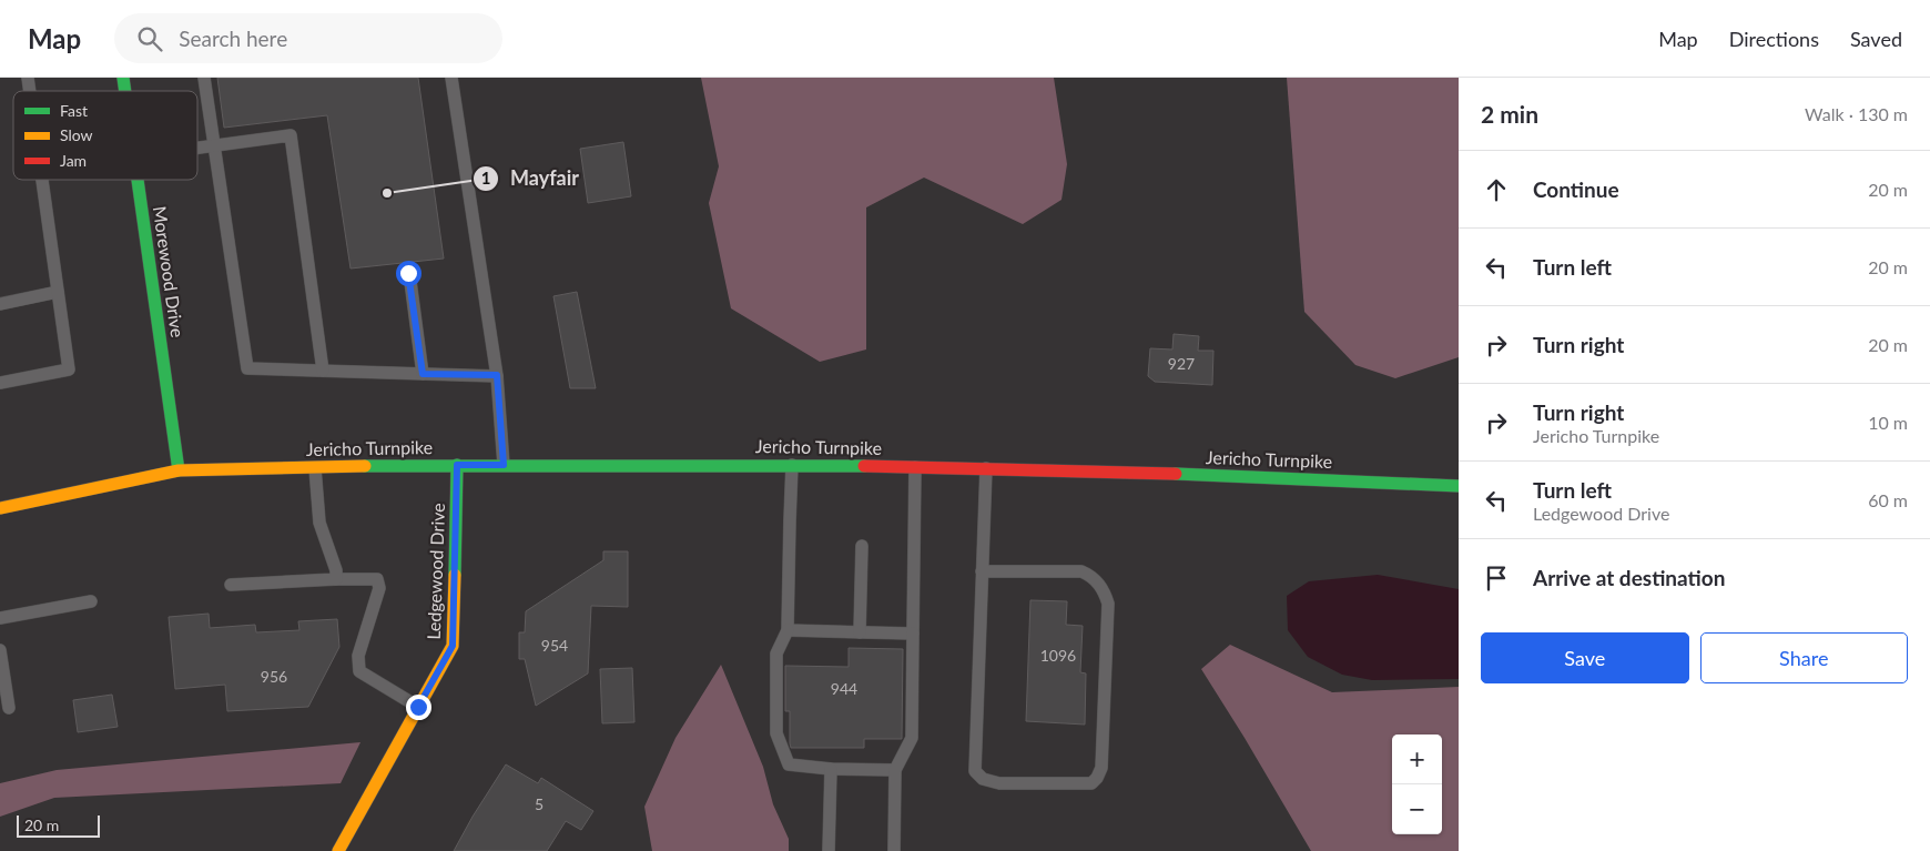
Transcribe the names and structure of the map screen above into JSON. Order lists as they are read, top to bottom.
{
  "streets": {
    "main road": ["Morewood Drive", "Jericho Turnpike", "Ledgewood Drive"]
  },
  "crossings": [
    ["Morewood Drive", "Jericho Turnpike"],
    ["Jericho Turnpike", "Ledgewood Drive"]
  ],
  "places": ["Mayfair"],
  "house_numbers": [
    "927",
    "954",
    "1096",
    "956",
    "944",
    "5"
  ],
  "legend": ["Fast", "Slow", "Jam"],
  "scale_bar": "20 m",
  "page": {
    "header": "Map",
    "search": "Search here",
    "nav": ["Map", "Directions", "Saved"],
    "heading": ["2 min", "Walk · 130 m"],
    "list": [
      ["Continue", "20 m"],
      ["Turn left", "20 m"],
      ["Turn right", "20 m"],
      ["Turn right", "Jericho Turnpike", "10 m"],
      ["Turn left", "Ledgewood Drive", "60 m"],
      "Arrive at destination"
    ],
    "buttons": ["Save", "Share"],
    "map_buttons": ["+", "−"],
    "scale": "20 m"
  }
}
